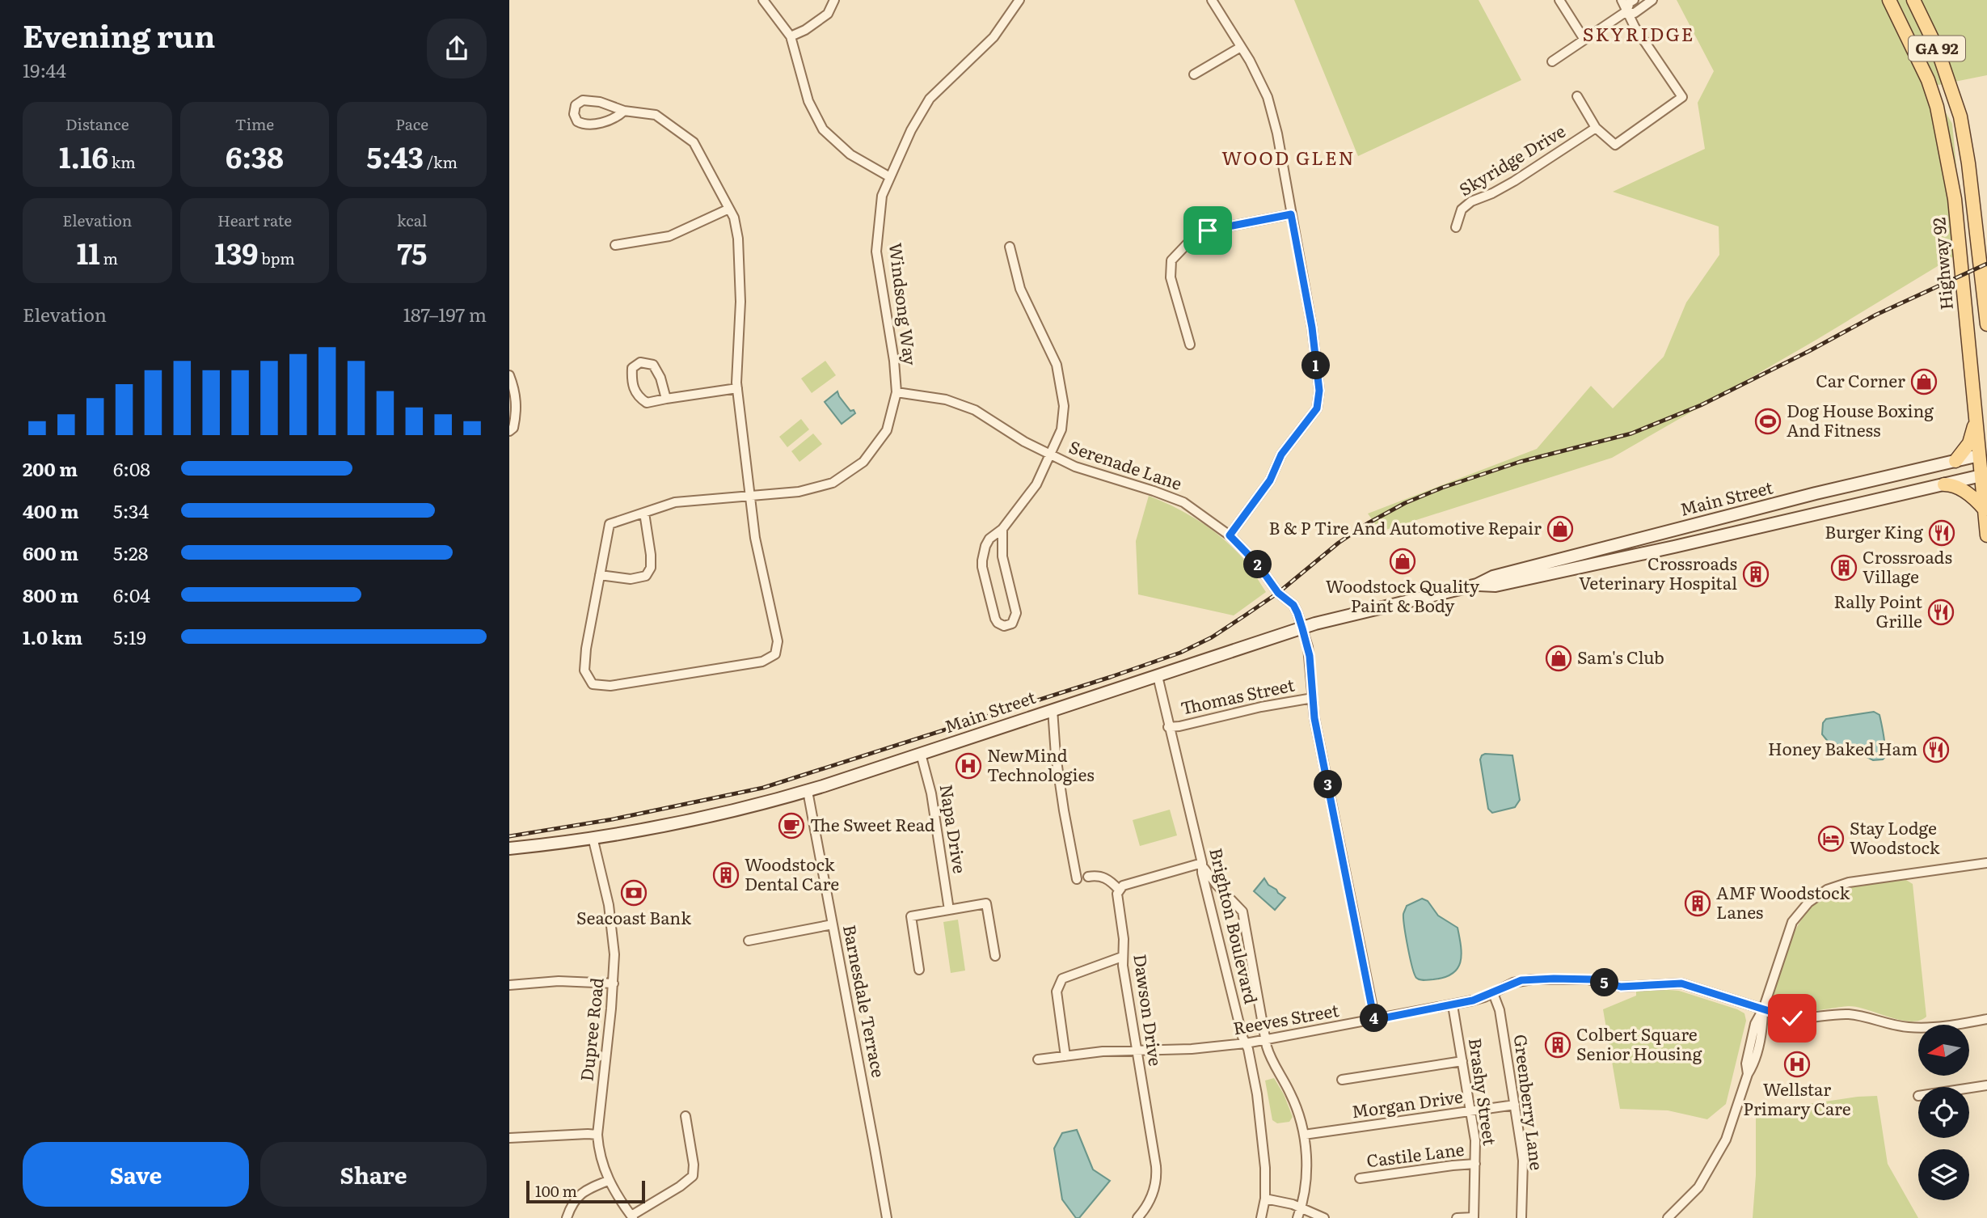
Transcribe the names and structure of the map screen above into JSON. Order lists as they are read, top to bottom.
{
  "streets": {
    "main road": ["GA 92", "Highway 92", "Main Street"],
    "street": [
      "Skyridge Drive",
      "Windsong Way",
      "Serenade Lane",
      "Thomas Street",
      "Napa Drive",
      "Brighton Boulevard",
      "Barnesdale Terrace",
      "Dawson Drive",
      "Reeves Street",
      "Dupree Road",
      "Brashy Street",
      "Greenberry Lane",
      "Morgan Drive",
      "Castile Lane"
    ]
  },
  "crossings": [
    ["Highway 92", "Main Street"],
    ["Windsong Way", "Serenade Lane"],
    ["Serenade Lane", "Main Street"],
    ["Serenade Lane", "Thomas Street"],
    ["Serenade Lane", "Reeves Street"],
    ["Main Street", "Napa Drive"],
    ["Main Street", "Brighton Boulevard"],
    ["Main Street", "Barnesdale Terrace"],
    ["Main Street", "Dupree Road"],
    ["Thomas Street", "Brighton Boulevard"],
    ["Brighton Boulevard", "Reeves Street"],
    ["Dawson Drive", "Reeves Street"],
    ["Reeves Street", "Brashy Street"],
    ["Reeves Street", "Greenberry Lane"],
    ["Brashy Street", "Morgan Drive"],
    ["Brashy Street", "Castile Lane"],
    ["Greenberry Lane", "Morgan Drive"]
  ],
  "districts": ["SKYRIDGE", "WOOD GLEN"],
  "places": {
    "shop": [
      "Car Corner",
      "B & P Tire And Automotive Repair",
      "Woodstock Quality Paint & Body",
      "Sam's Club"
    ],
    "sports": ["Dog House Boxing And Fitness"],
    "restaurant": ["Burger King", "Rally Point Grille", "Honey Baked Ham"],
    "building": [
      "Crossroads Village",
      "Crossroads Veterinary Hospital",
      "Woodstock Dental Care",
      "AMF Woodstock Lanes",
      "Colbert Square Senior Housing"
    ],
    "hospital": ["NewMind Technologies", "Wellstar Primary Care"],
    "cafe": ["The Sweet Read"],
    "hotel": ["Stay Lodge Woodstock"],
    "bank": ["Seacoast Bank"]
  },
  "scale_bar": "100 m",
  "north": "left",
  "page": {
    "heading": ["Evening run", "19:44"],
    "stats": [
      ["Distance", "1.16 km"],
      ["Time", "6:38"],
      ["Pace", "5:43 /km"],
      ["Elevation", "11 m"],
      ["Heart rate", "139 bpm"],
      ["kcal", "75"]
    ],
    "chart": ["Elevation", "187–197 m"],
    "pins": [
      "1",
      "2",
      "3",
      "5",
      "4"
    ],
    "list": [
      {
        "name": "200 m",
        "note": "6:08"
      },
      {
        "name": "400 m",
        "note": "5:34"
      },
      {
        "name": "600 m",
        "note": "5:28"
      },
      {
        "name": "800 m",
        "note": "6:04"
      },
      {
        "name": "1.0 km",
        "note": "5:19"
      }
    ],
    "buttons": ["Save", "Share"],
    "scale": "100 m"
  }
}
